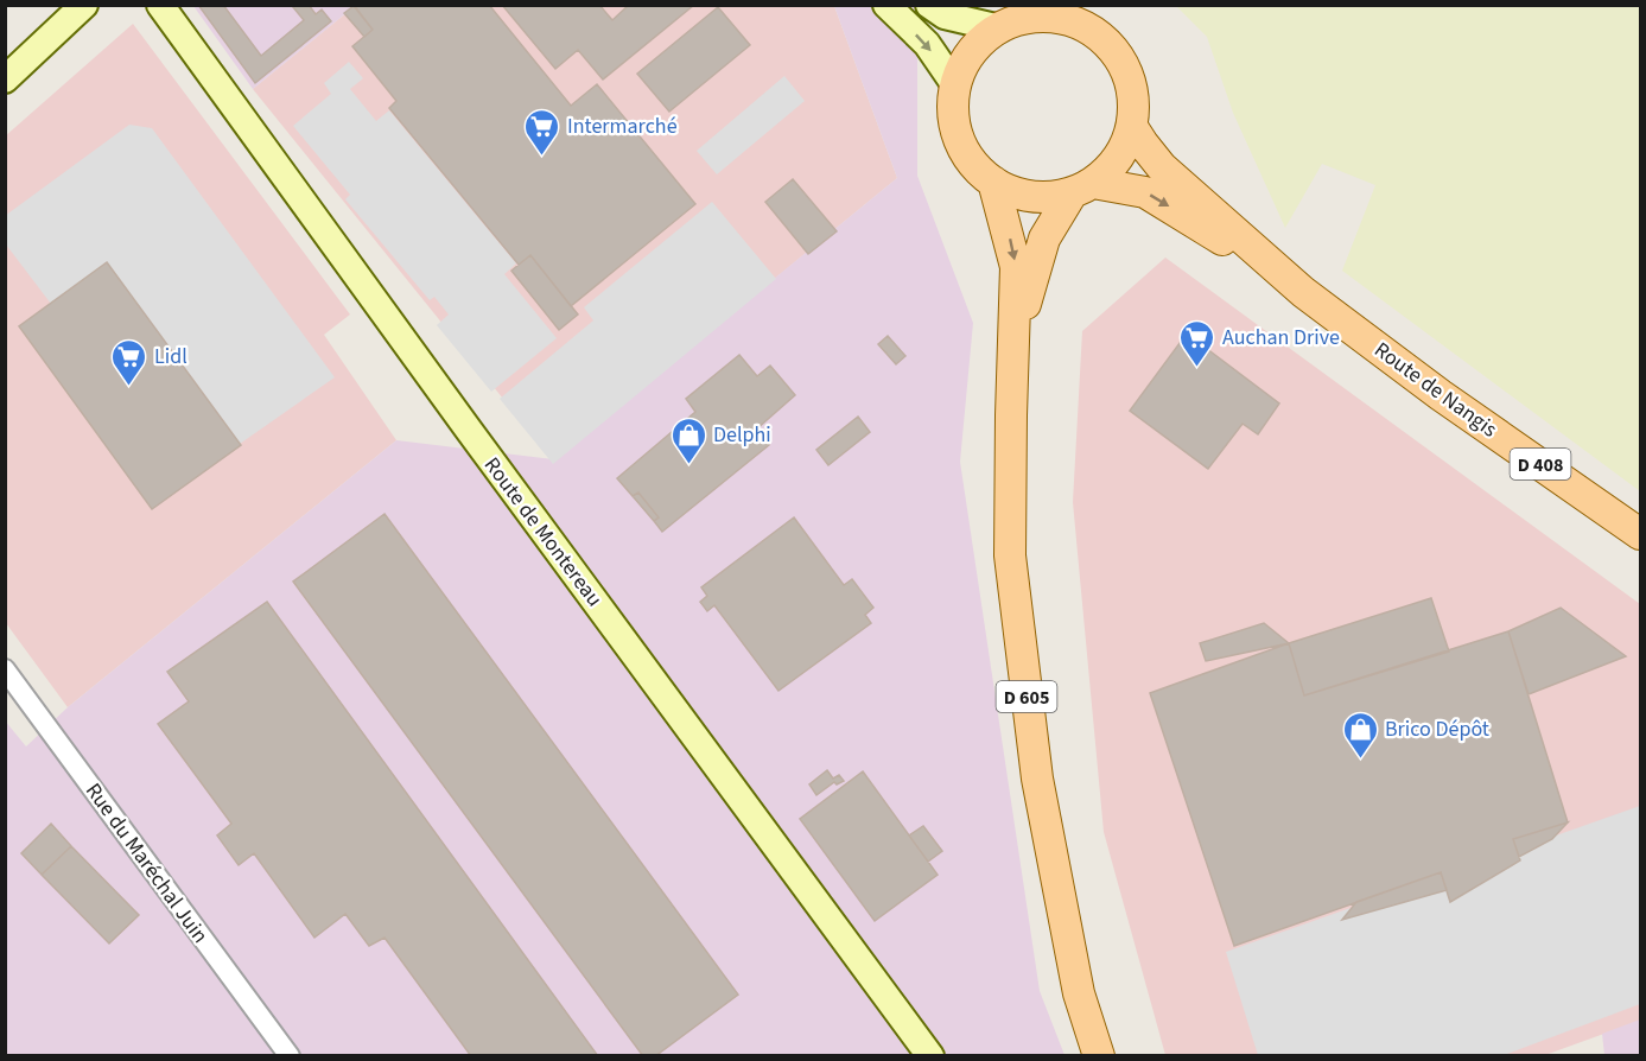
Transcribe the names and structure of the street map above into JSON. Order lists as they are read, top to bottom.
{
  "streets": {
    "main road": [
      "Route de Nangis",
      "D 408",
      "Route de Montereau",
      "D 605"
    ],
    "street": ["Rue du Maréchal Juin"]
  },
  "crossings": [
    ["Route de Nangis", "D 605"]
  ],
  "places": {
    "supermarket": ["Intermarché", "Auchan Drive", "Lidl"],
    "shop": ["Delphi", "Brico Dépôt"]
  }
}
